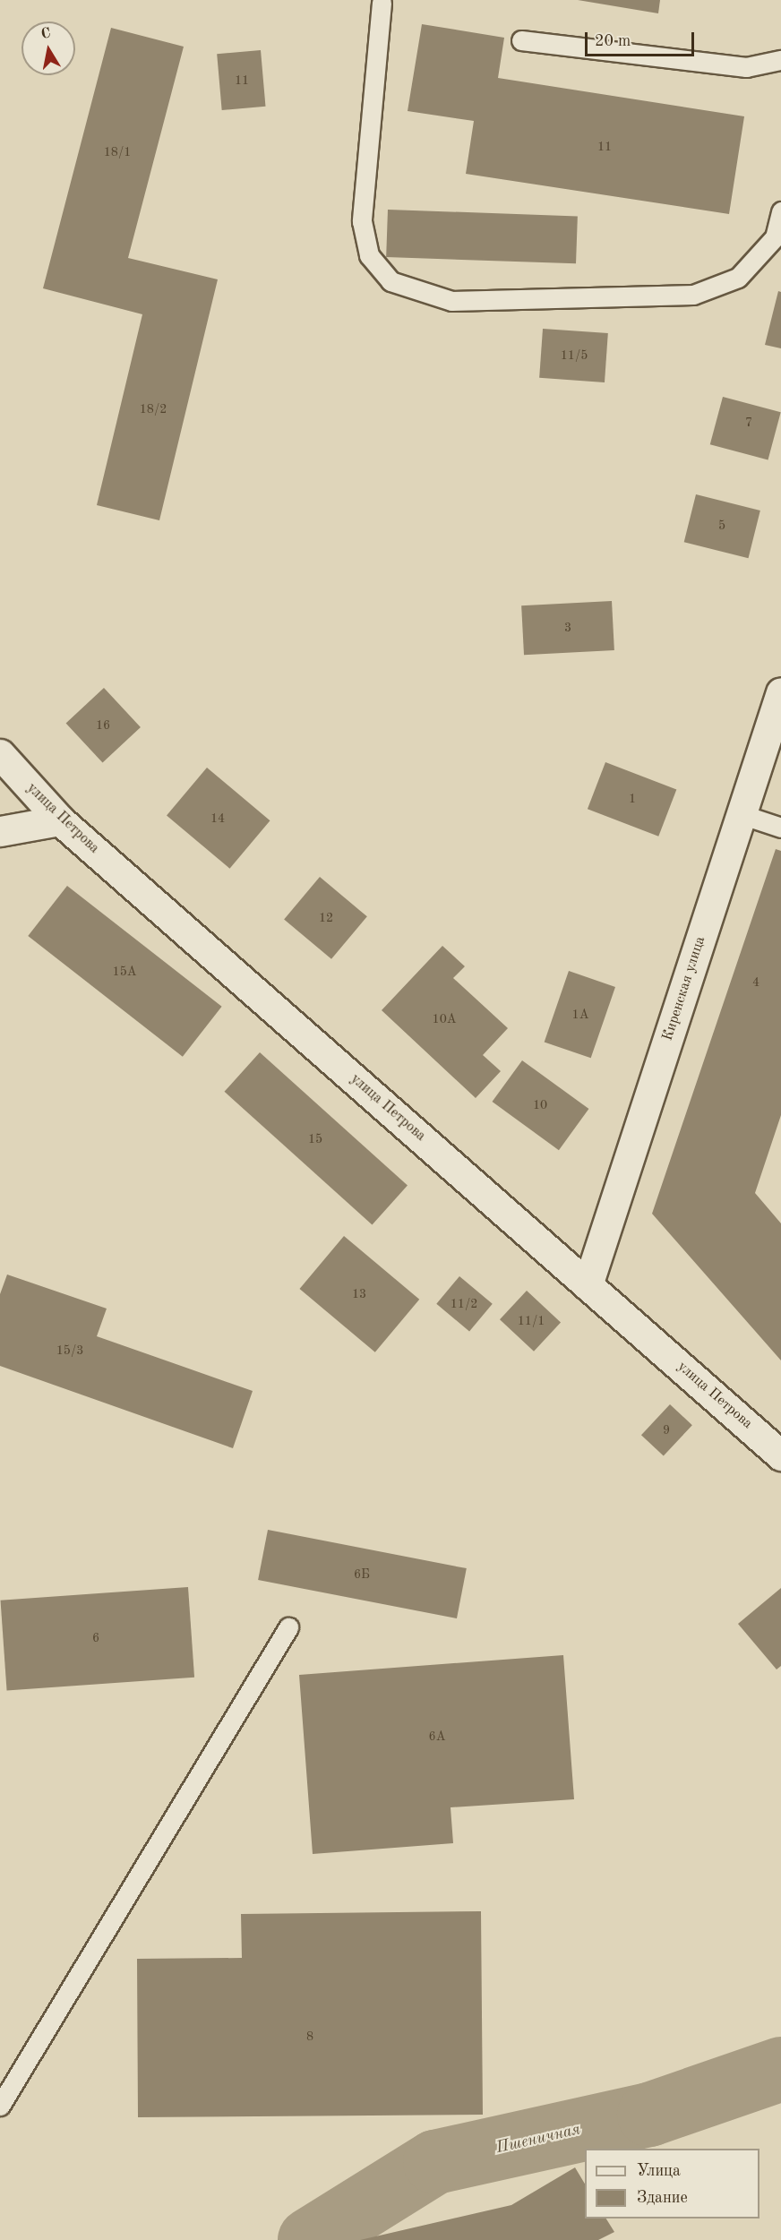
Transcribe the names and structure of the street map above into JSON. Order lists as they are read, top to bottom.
{
  "streets": {
    "street": ["улица Петрова", "Киренская улица"]
  },
  "crossings": [
    ["улица Петрова", "Киренская улица"]
  ],
  "water": ["Пшеничная"],
  "house_numbers": [
    "11",
    "11",
    "18/1",
    "11/5",
    "18/2",
    "7",
    "5",
    "3",
    "16",
    "1",
    "14",
    "12",
    "15А",
    "4",
    "1А",
    "10А",
    "10",
    "15",
    "13",
    "11/2",
    "11/1",
    "15/3",
    "9",
    "6Б",
    "6",
    "6А",
    "8"
  ],
  "legend": ["Улица", "Здание"],
  "scale_bar": "20 m",
  "north": "top"
}
